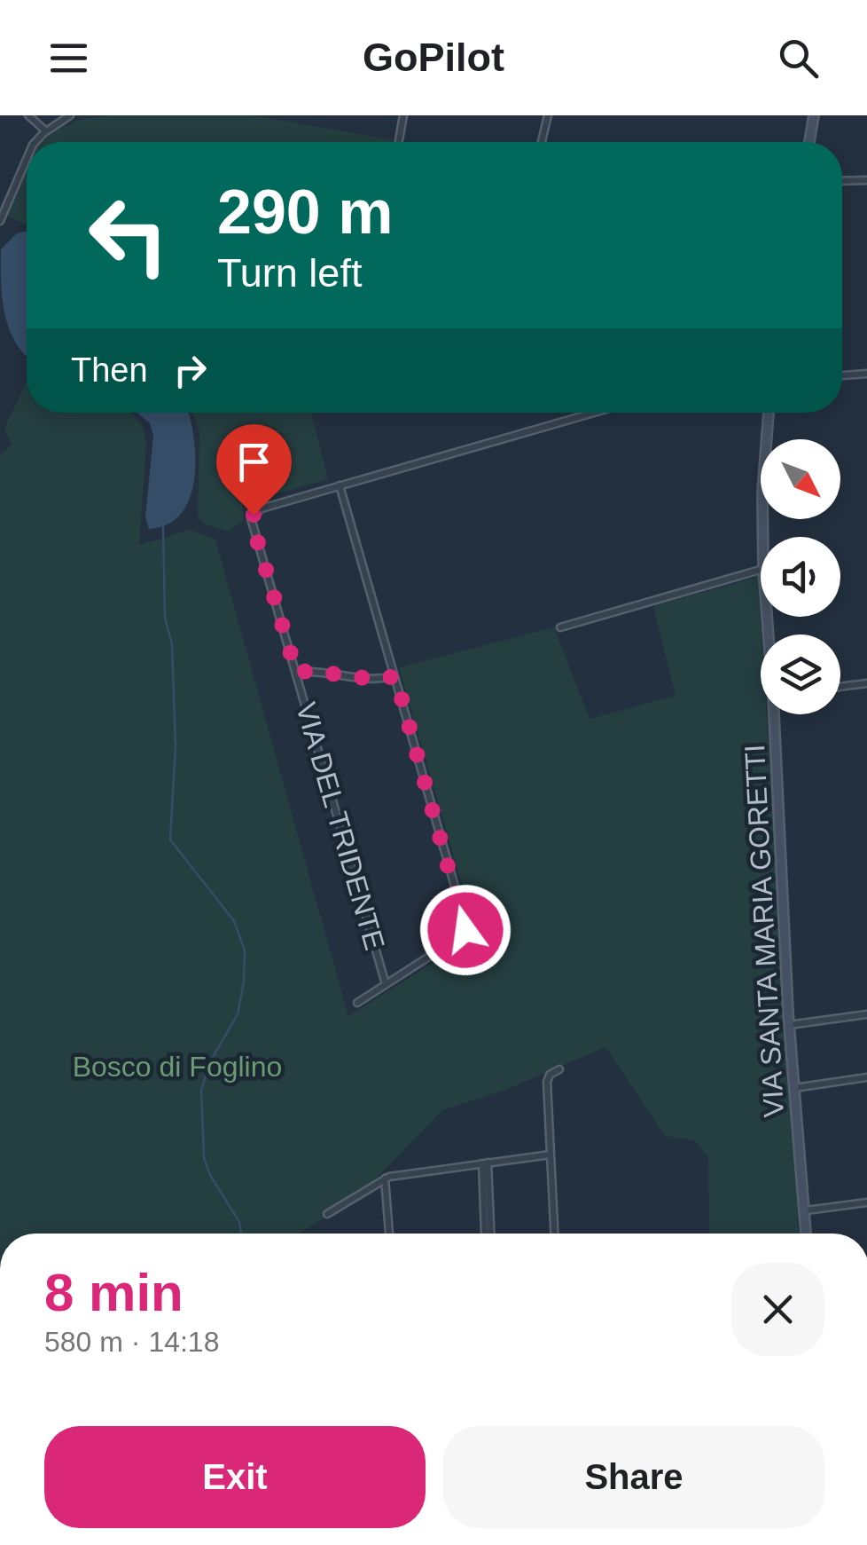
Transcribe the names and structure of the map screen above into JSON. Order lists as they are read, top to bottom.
{
  "streets": {
    "main road": ["VIA SANTA MARIA GORETTI"],
    "street": ["VIA DEL TRIDENTE"]
  },
  "parks": ["Bosco di Foglino"],
  "north": "bottom right",
  "page": {
    "header": "GoPilot",
    "turn": ["290 m", "Turn left"],
    "then": "Then",
    "heading": ["8 min", "580 m · 14:18"],
    "buttons": ["Exit", "Share"]
  }
}
